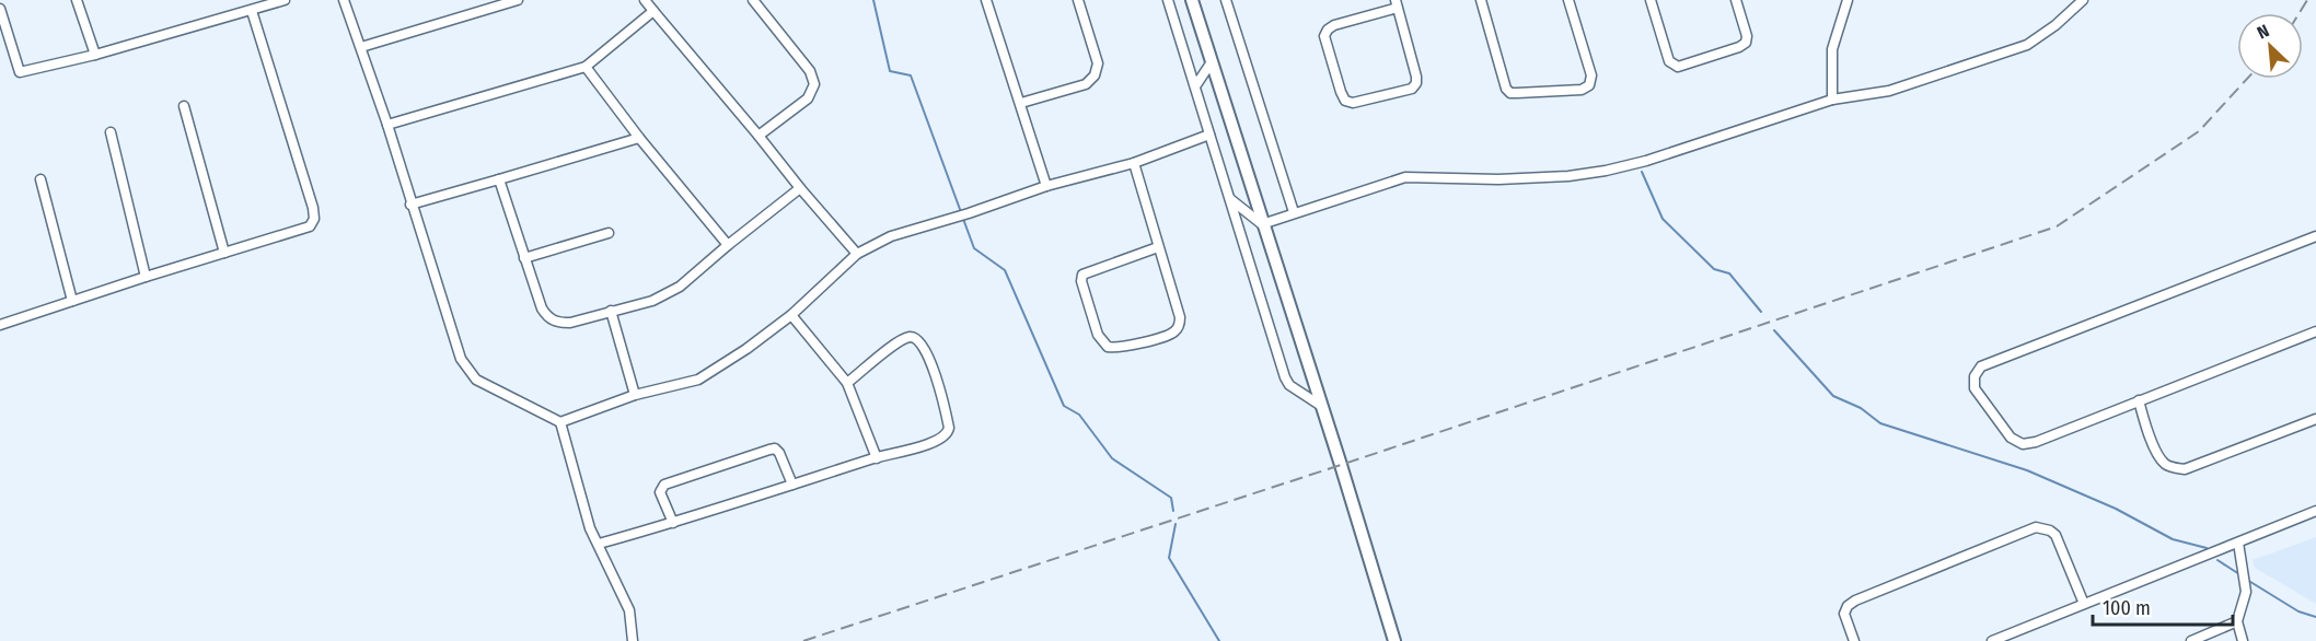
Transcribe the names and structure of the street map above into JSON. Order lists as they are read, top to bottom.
{
  "scale_bar": "100 m",
  "north": "top left"
}
